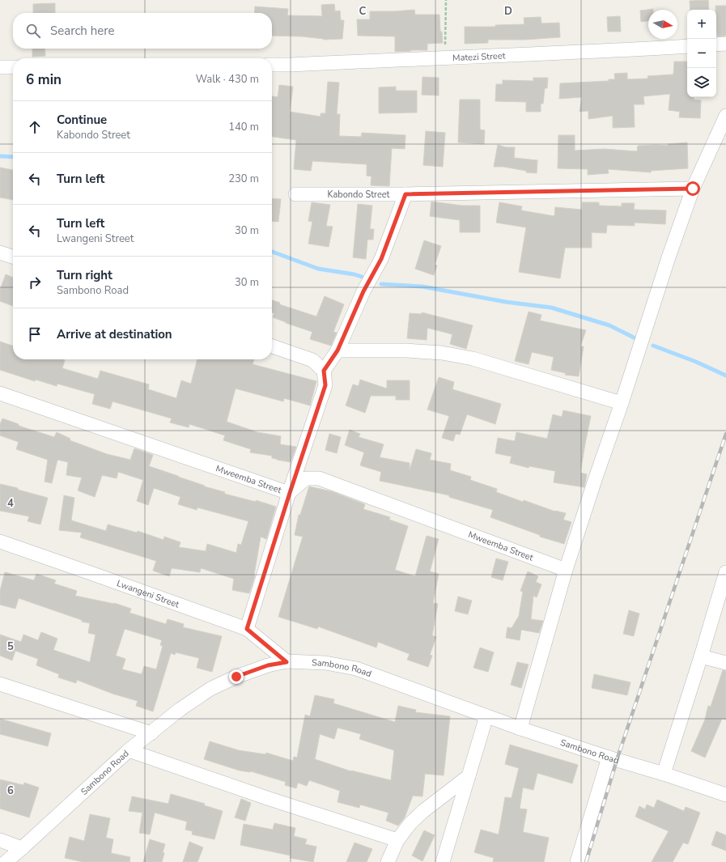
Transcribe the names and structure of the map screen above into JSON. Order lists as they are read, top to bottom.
{
  "streets": {
    "street": [
      "Matezi Street",
      "Kabondo Street",
      "Mweemba Street",
      "Lwangeni Street",
      "Sambono Road"
    ]
  },
  "crossings": [
    ["Lwangeni Street", "Sambono Road"]
  ],
  "north": "right",
  "page": {
    "map_buttons": ["+", "−"],
    "search": "Search here",
    "heading": ["6 min", "Walk · 430 m"],
    "list": [
      ["Continue", "Kabondo Street", "140 m"],
      ["Turn left", "230 m"],
      ["Turn left", "Lwangeni Street", "30 m"],
      ["Turn right", "Sambono Road", "30 m"],
      "Arrive at destination"
    ]
  },
  "grid": {
    "columns": ["C", "D"],
    "rows": ["4", "5", "6"]
  }
}
